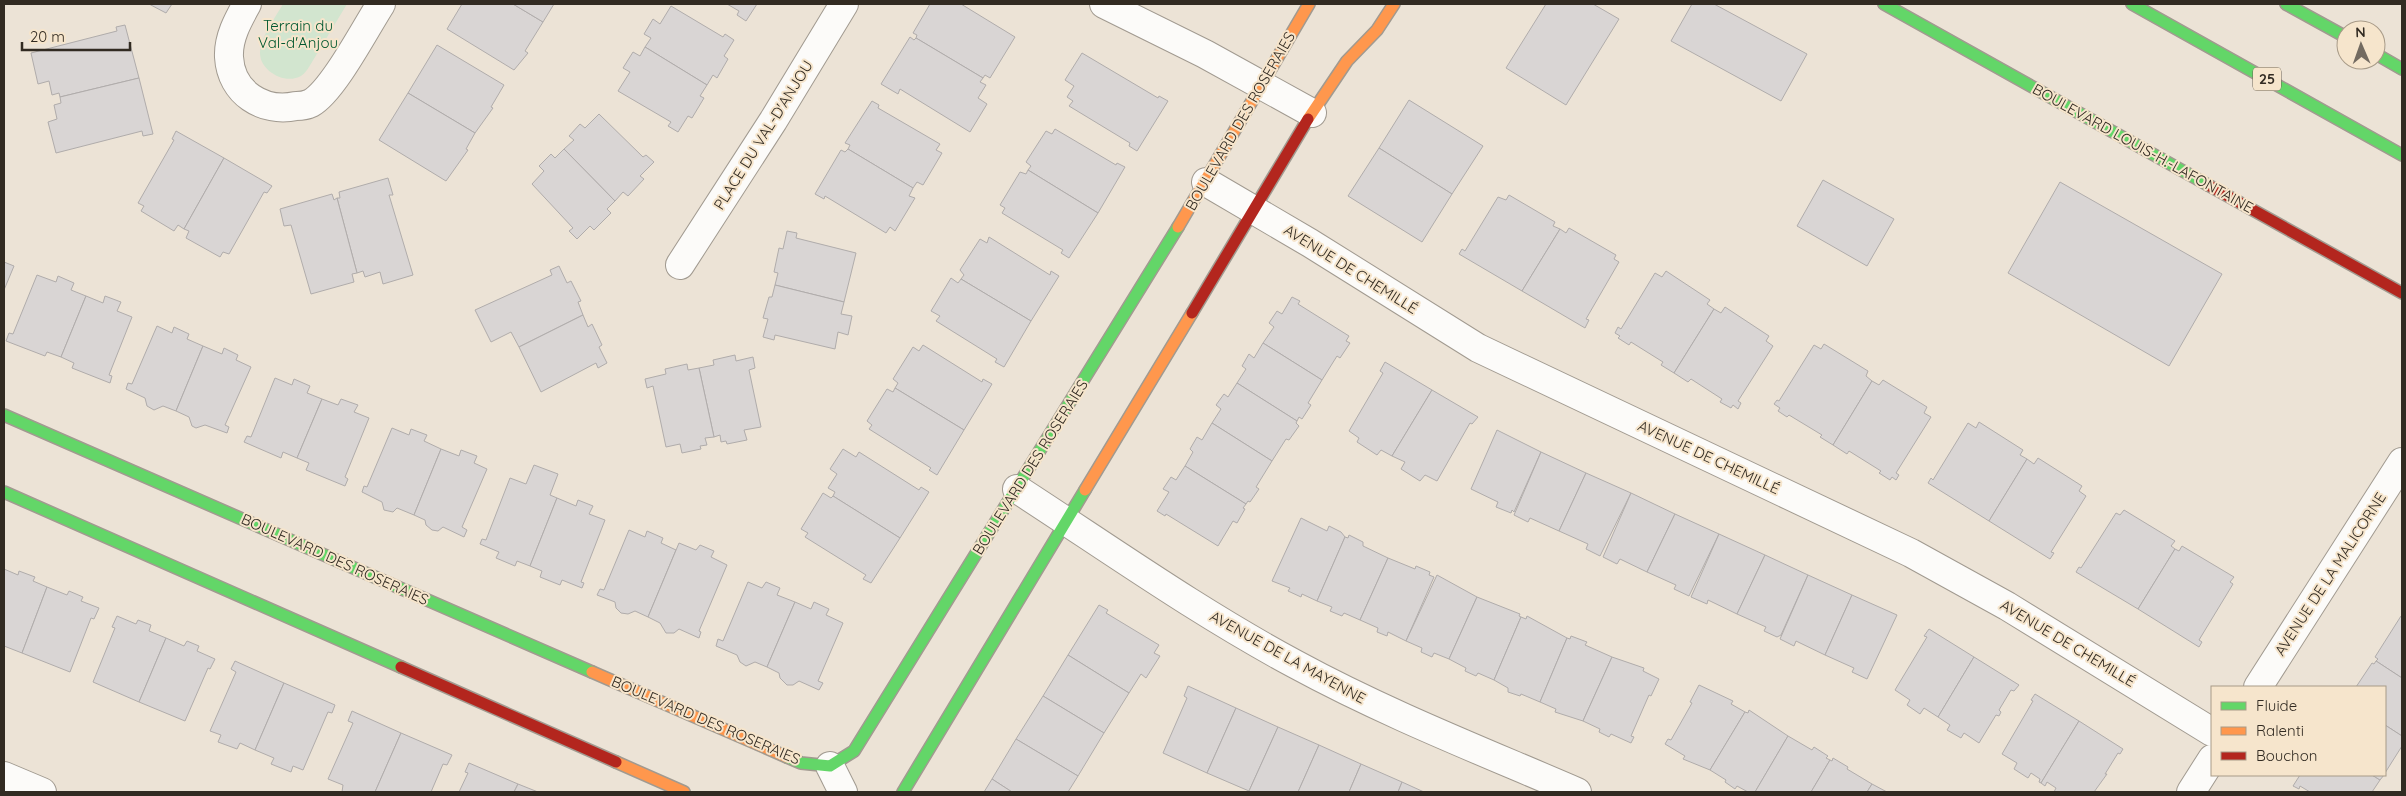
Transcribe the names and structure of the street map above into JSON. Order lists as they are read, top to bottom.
{
  "streets": {
    "main road": ["25", "BOULEVARD DES ROSERAIES", "BOULEVARD LOUIS-H.-LAFONTAINE"],
    "street": [
      "PLACE DU VAL-D'ANJOU",
      "AVENUE DE CHEMILLÉ",
      "AVENUE DE LA MALICORNE",
      "AVENUE DE LA MAYENNE"
    ]
  },
  "crossings": [
    ["BOULEVARD DES ROSERAIES", "AVENUE DE CHEMILLÉ"],
    ["BOULEVARD DES ROSERAIES", "AVENUE DE LA MAYENNE"]
  ],
  "parks": ["Terrain du Val-d'Anjou"],
  "legend": ["Fluide", "Ralenti", "Bouchon"],
  "scale_bar": "20 m",
  "north": "top"
}
